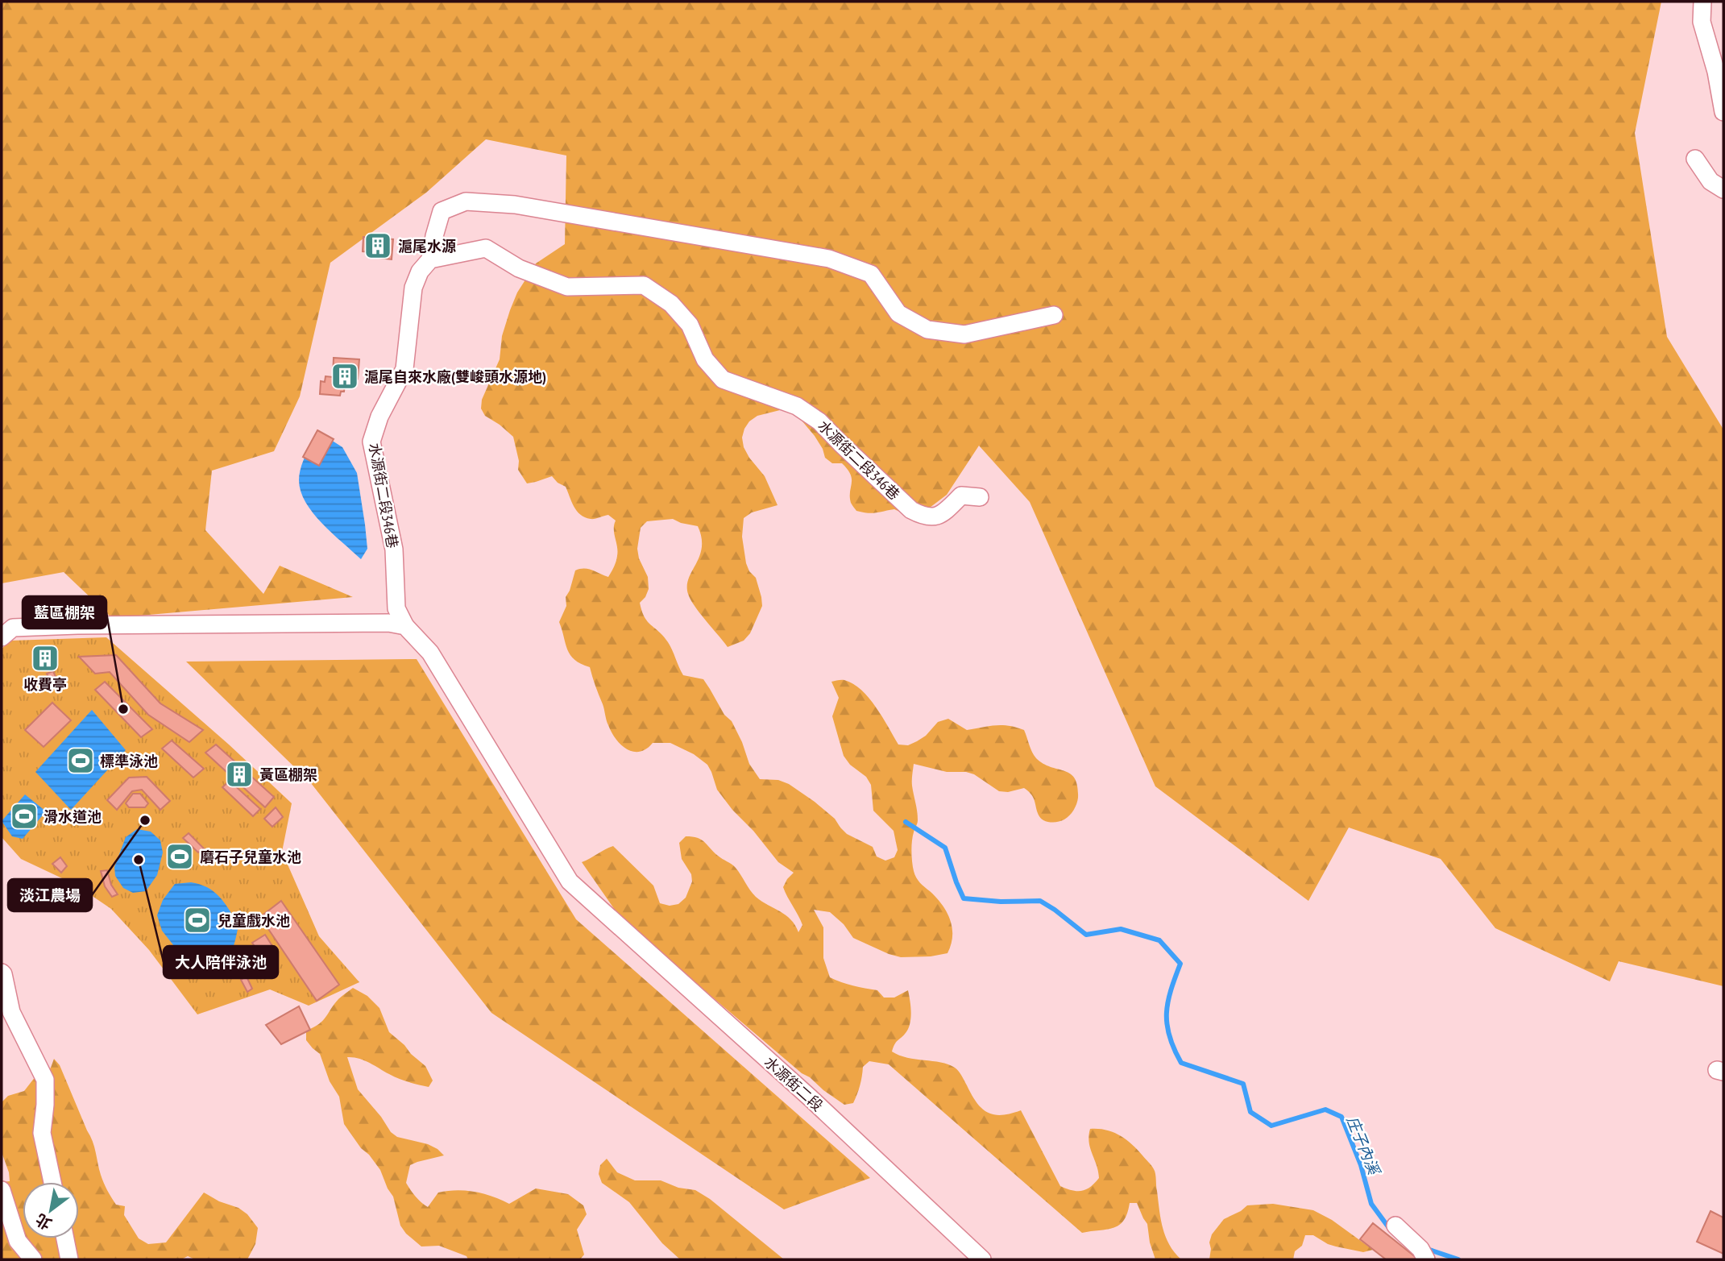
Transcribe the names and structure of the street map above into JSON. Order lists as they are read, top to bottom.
{
  "streets": {
    "street": ["水源街二段346巷", "水源街二段"]
  },
  "crossings": [
    ["水源街二段346巷", "水源街二段"]
  ],
  "water": ["庄子內溪"],
  "places": {
    "building": [
      "滬尾水源",
      "滬尾自來水廠(雙峻頭水源地)",
      "收費亭",
      "黃區棚架"
    ],
    "other": ["藍區棚架", "淡江農場", "大人陪伴泳池"],
    "sports": [
      "標準泳池",
      "滑水道池",
      "磨石子兒童水池",
      "兒童戲水池"
    ]
  },
  "north": "bottom left"
}
